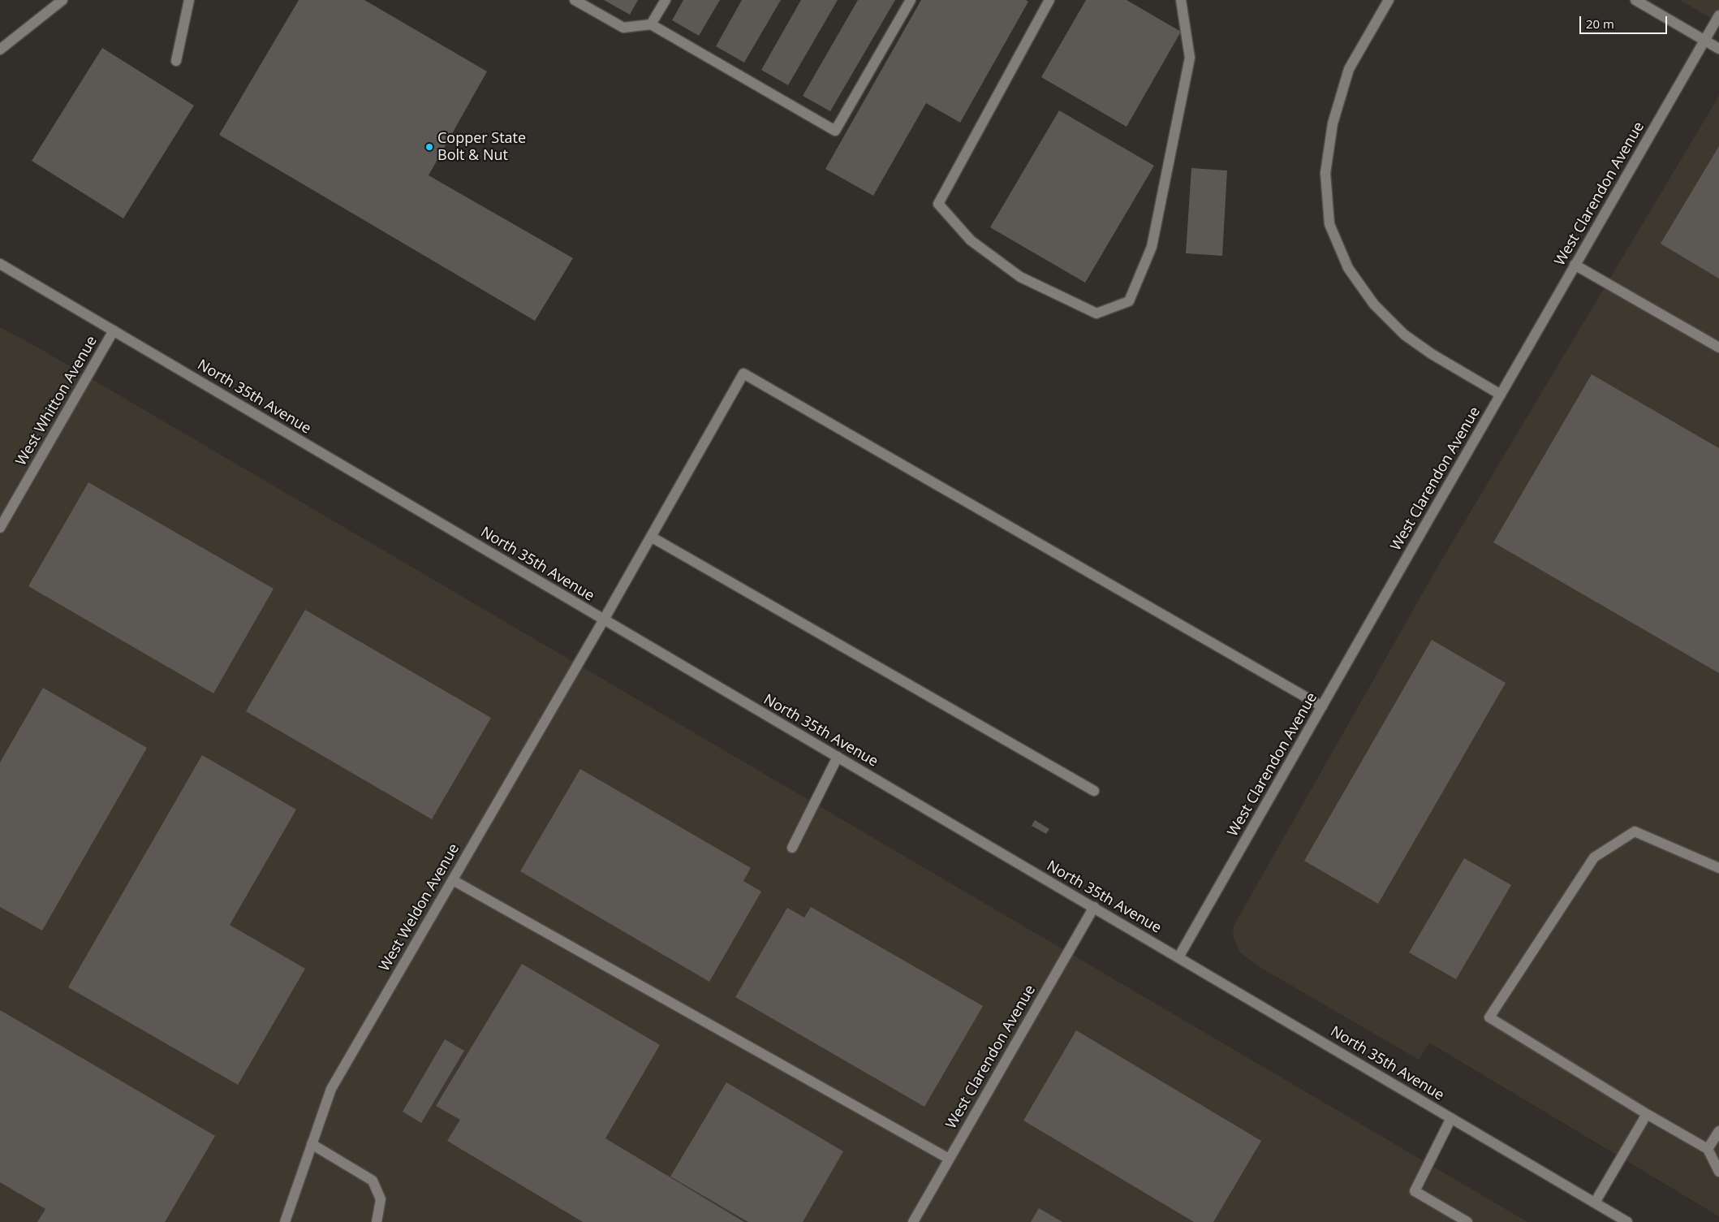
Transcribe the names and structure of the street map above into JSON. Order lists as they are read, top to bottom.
{
  "streets": {
    "street": [
      "West Clarendon Avenue",
      "North 35th Avenue",
      "West Whitton Avenue",
      "West Weldon Avenue"
    ]
  },
  "crossings": [
    ["West Clarendon Avenue", "North 35th Avenue"],
    ["West Clarendon Avenue", "West Weldon Avenue"],
    ["North 35th Avenue", "West Whitton Avenue"],
    ["North 35th Avenue", "West Weldon Avenue"]
  ],
  "places": ["Copper State Bolt & Nut"],
  "scale_bar": "20 m"
}
